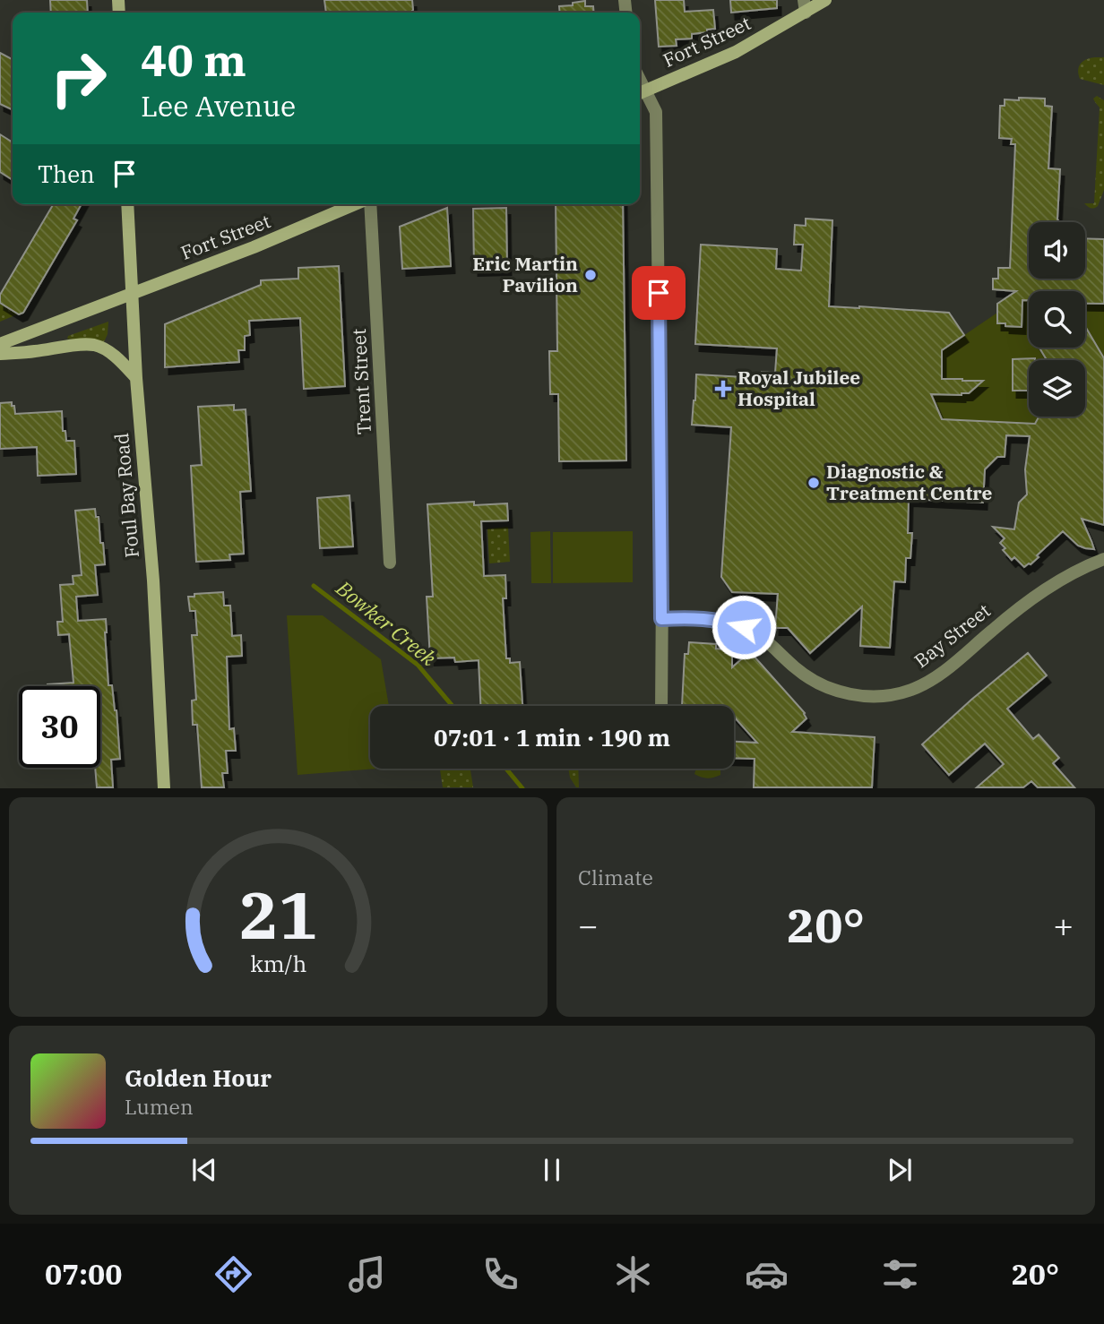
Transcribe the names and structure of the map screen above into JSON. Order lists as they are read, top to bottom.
{
  "streets": {
    "main road": ["Fort Street", "Foul Bay Road"],
    "street": ["Trent Street", "Bay Street"]
  },
  "crossings": [
    ["Fort Street", "Foul Bay Road"]
  ],
  "water": ["Bowker Creek"],
  "places": {
    "other": ["Eric Martin Pavilion", "Diagnostic & Treatment Centre"],
    "health": ["Royal Jubilee Hospital"]
  },
  "page": {
    "turn": ["40 m", "Lee Avenue"],
    "then": "Then",
    "limit": "30",
    "trip": "07:01 · 1 min · 190 m",
    "tile": "Climate",
    "heat": ["−", "20°", "+"],
    "song": ["Golden Hour", "Lumen"],
    "tabs": ["07:00", "20°"],
    "gauge": ["21", "km/h"]
  }
}
